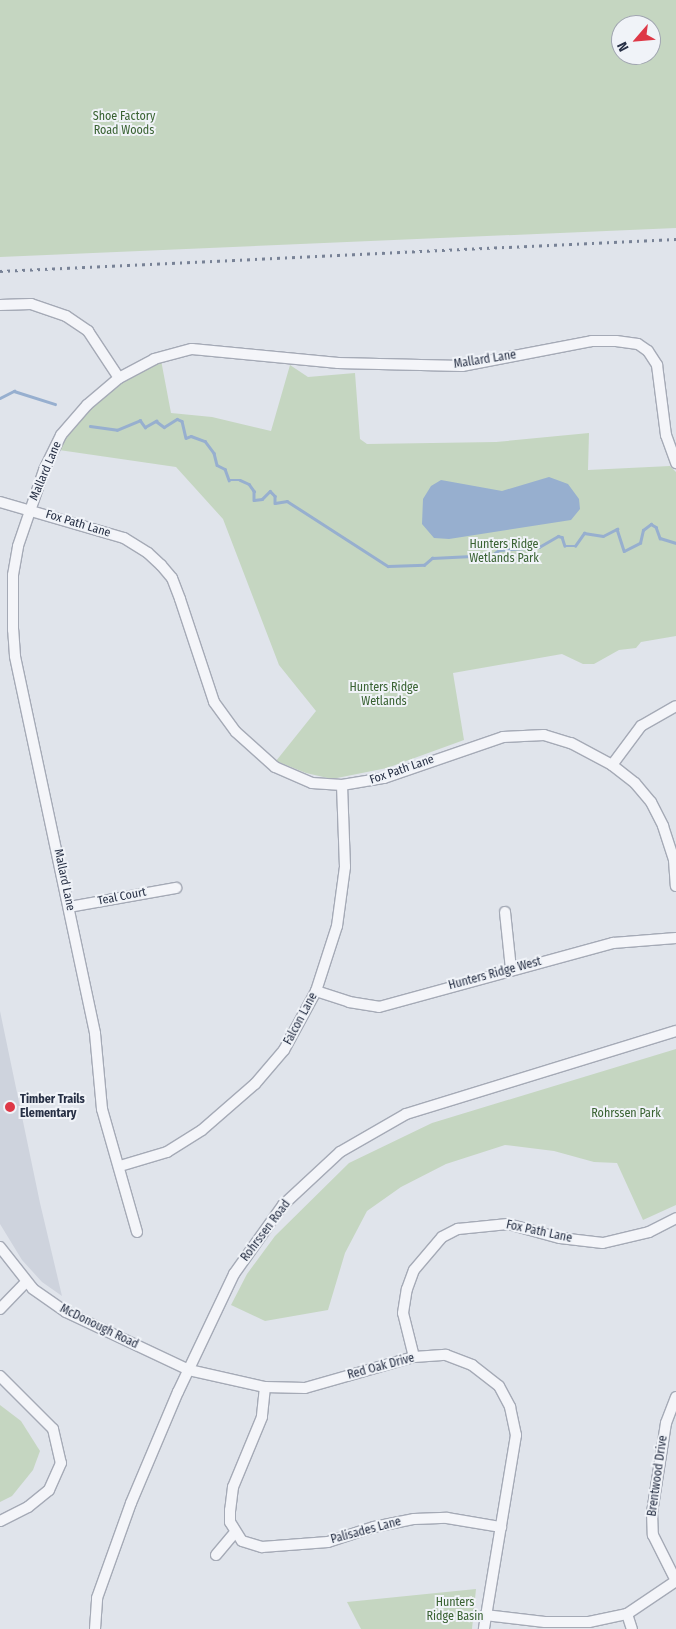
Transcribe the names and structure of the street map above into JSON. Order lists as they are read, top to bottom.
{
  "streets": {
    "street": [
      "Mallard Lane",
      "Fox Path Lane",
      "Teal Court",
      "Hunters Ridge West",
      "Falcon Lane",
      "Rohrssen Road",
      "McDonough Road",
      "Red Oak Drive",
      "Brentwood Drive",
      "Palisades Lane"
    ]
  },
  "crossings": [
    ["Mallard Lane", "Fox Path Lane"],
    ["Mallard Lane", "Teal Court"],
    ["Mallard Lane", "Falcon Lane"],
    ["Fox Path Lane", "Falcon Lane"],
    ["Fox Path Lane", "Red Oak Drive"],
    ["Hunters Ridge West", "Falcon Lane"],
    ["Rohrssen Road", "McDonough Road"],
    ["Rohrssen Road", "Red Oak Drive"],
    ["McDonough Road", "Red Oak Drive"],
    ["Red Oak Drive", "Palisades Lane"]
  ],
  "parks": [
    "Shoe Factory Road Woods",
    "Hunters Ridge Wetlands Park",
    "Hunters Ridge Wetlands",
    "Rohrssen Park",
    "Hunters Ridge Basin"
  ],
  "places": ["Timber Trails Elementary"],
  "north": "bottom left"
}
